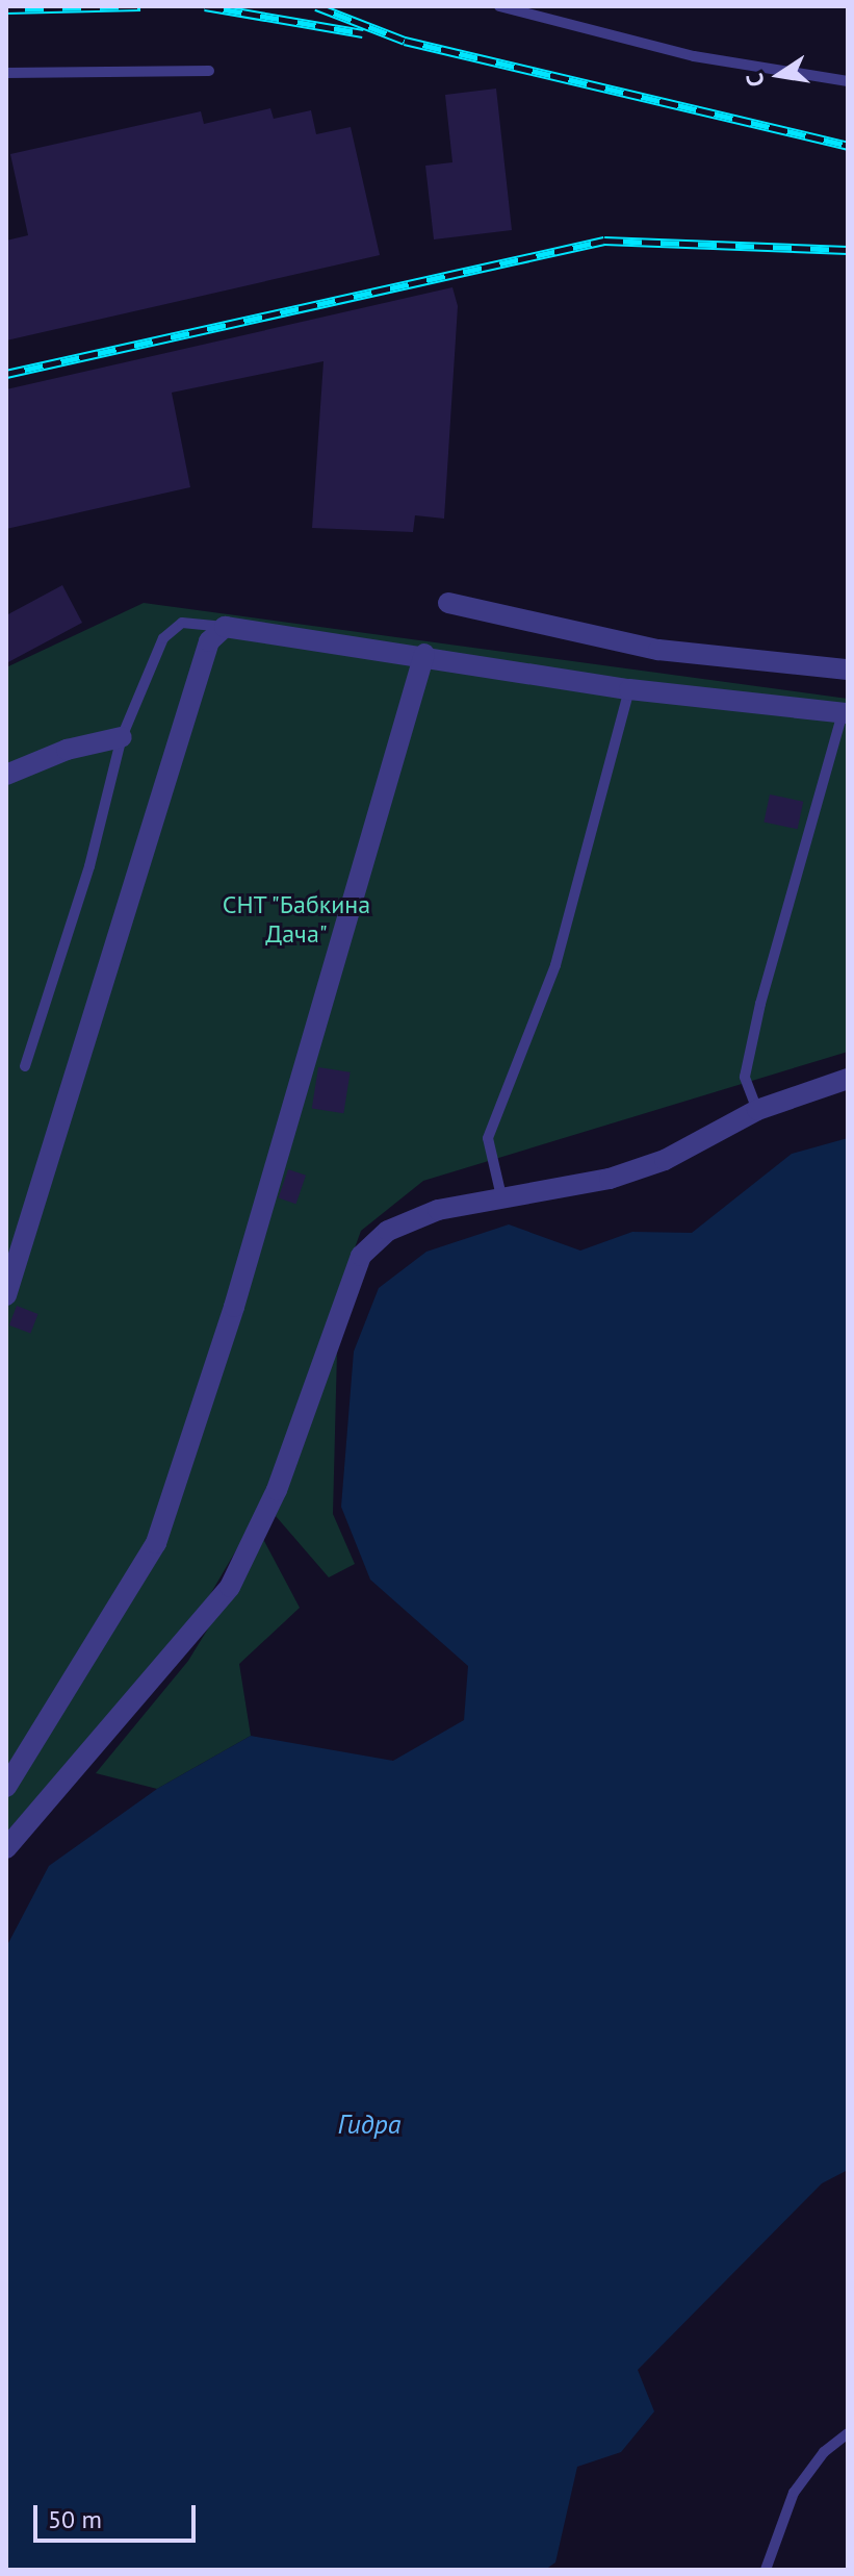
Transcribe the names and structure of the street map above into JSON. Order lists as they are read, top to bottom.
{
  "water": ["Гидра"],
  "parks": ["СНТ \"Бабкина Дача\""],
  "scale_bar": "50 m",
  "north": "left"
}
